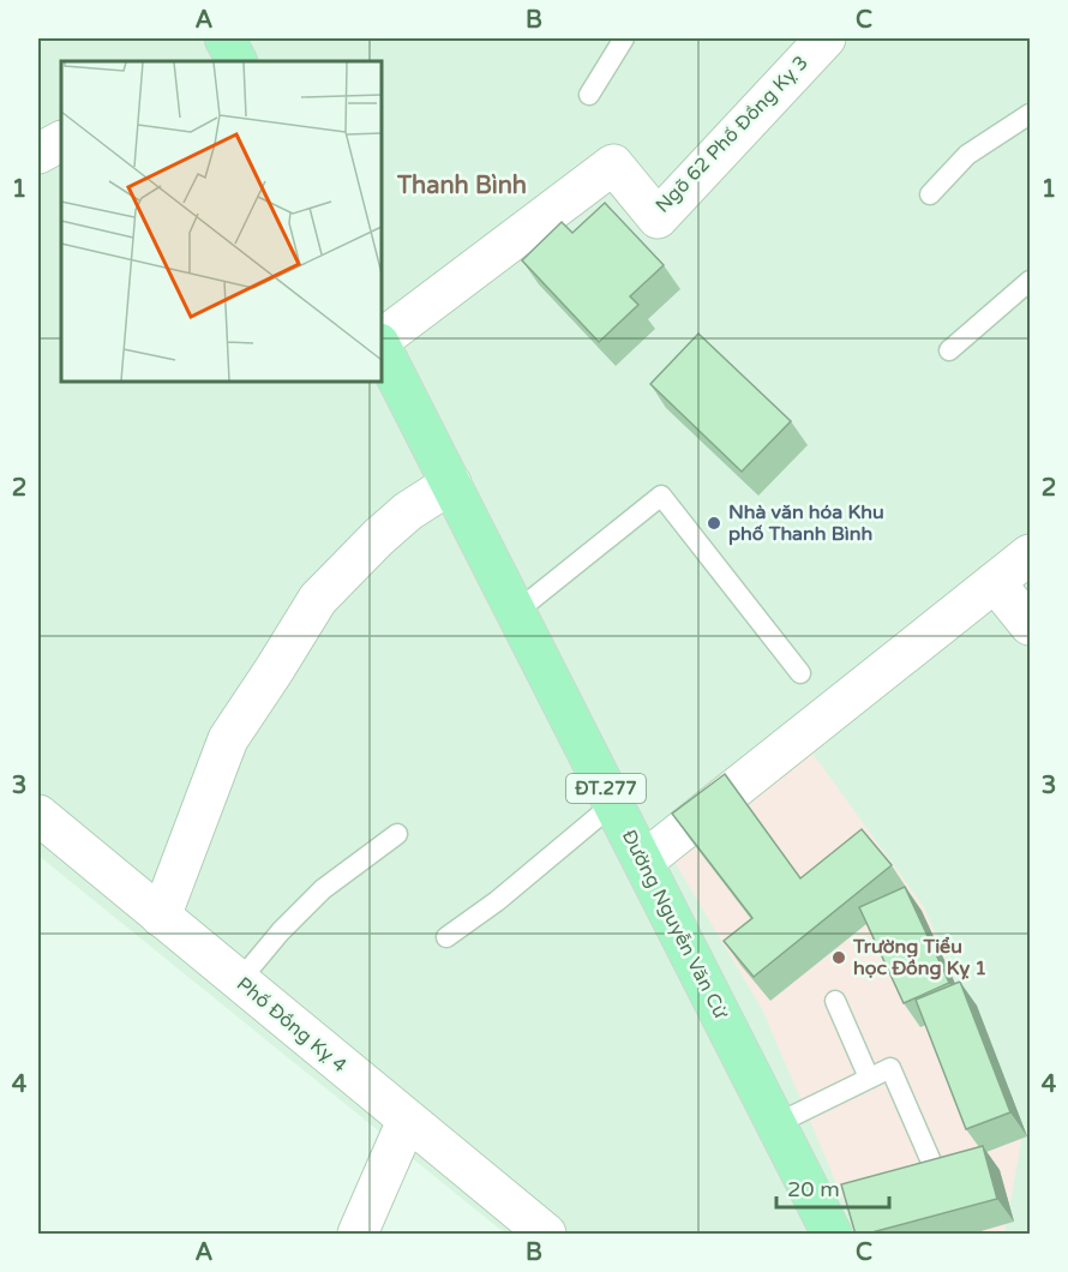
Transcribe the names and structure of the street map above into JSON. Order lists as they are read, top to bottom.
{
  "streets": {
    "main road": ["ĐT.277", "Đường Nguyễn Văn Cừ"],
    "street": ["Ngõ 62 Phố Đồng Kỵ 3", "Phố Đồng Kỵ 4"]
  },
  "districts": ["Thanh Bình"],
  "places": ["Nhà văn hóa Khu phố Thanh Bình", "Trường Tiểu học Đồng Kỵ 1"],
  "scale_bar": "20 m",
  "grid": {
    "columns": ["A", "B", "C"],
    "rows": [
      "1",
      "2",
      "3",
      "4"
    ]
  }
}
